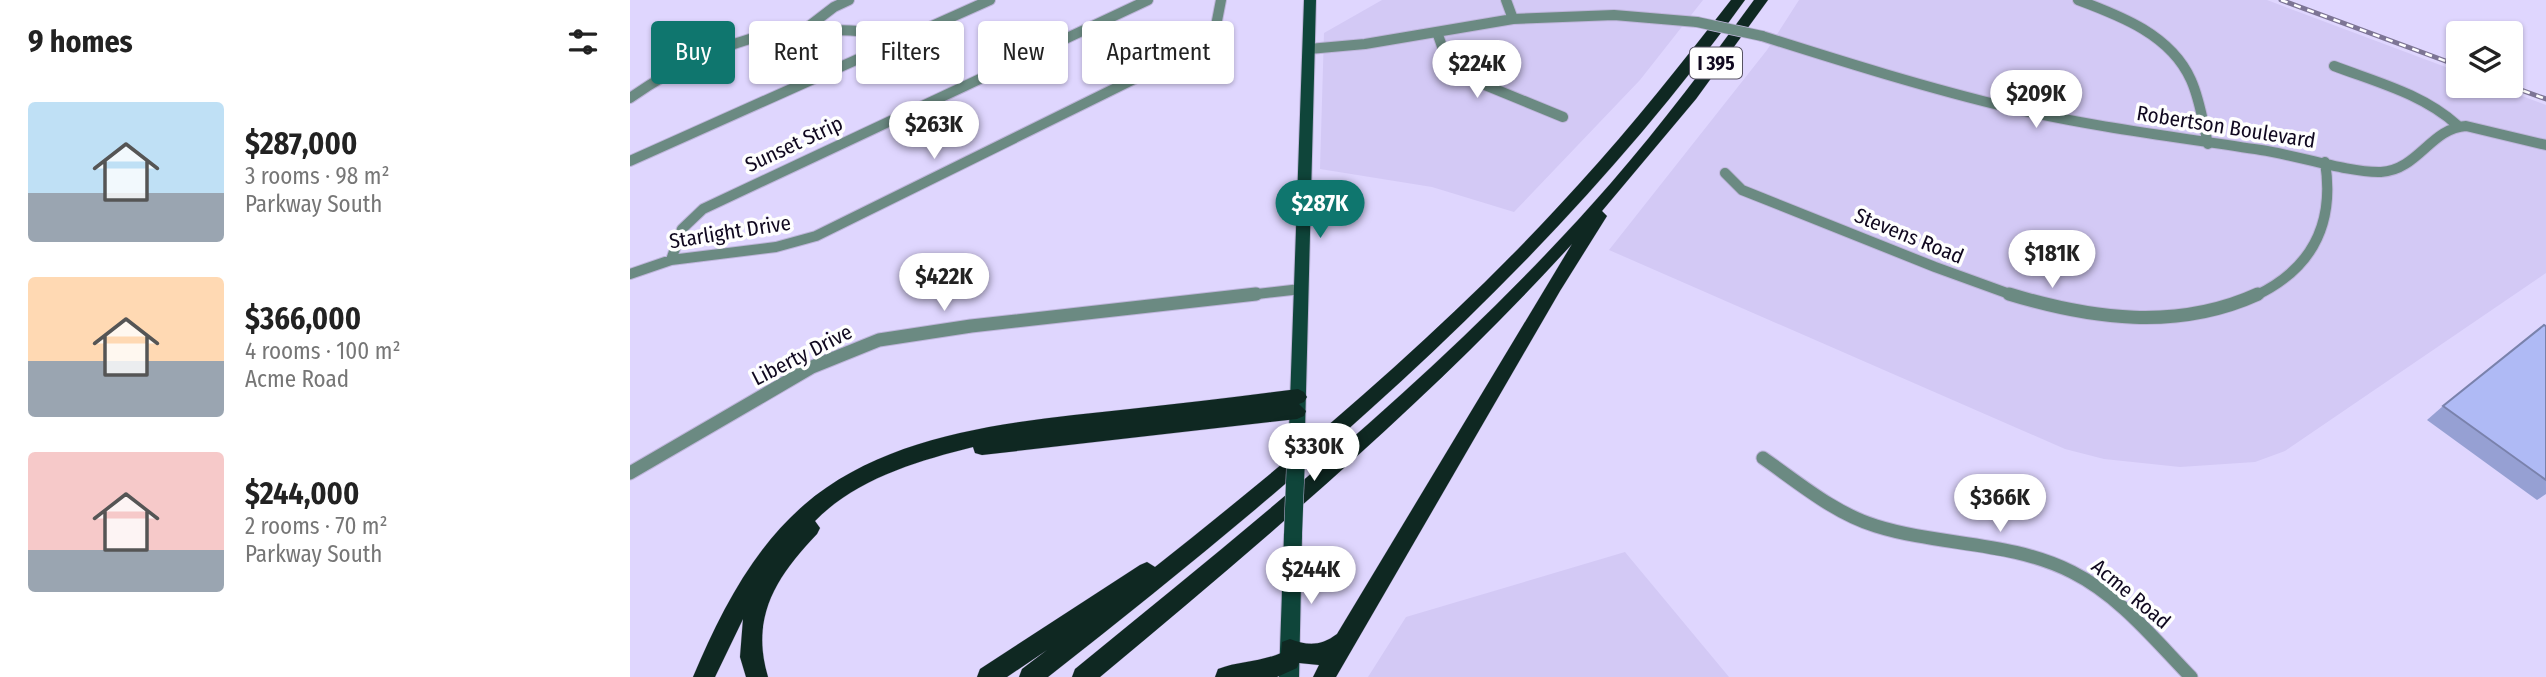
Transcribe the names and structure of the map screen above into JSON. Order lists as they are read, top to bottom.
{
  "streets": {
    "highway": ["I 395"],
    "street": [
      "Robertson Boulevard",
      "Sunset Strip",
      "Starlight Drive",
      "Stevens Road",
      "Liberty Drive",
      "Acme Road"
    ]
  },
  "crossings": [
    ["Robertson Boulevard", "Stevens Road"],
    ["Sunset Strip", "Starlight Drive"]
  ],
  "page": {
    "heading": "9 homes",
    "chip": [
      "Buy",
      "Rent",
      "Filters",
      "New",
      "Apartment"
    ],
    "price": [
      "$224K",
      "$209K",
      "$263K",
      "$287K",
      "$181K",
      "$422K",
      "$330K",
      "$366K",
      "$244K"
    ],
    "list": [
      {
        "name": "$287,000",
        "note": "3 rooms · 98 m² · Parkway South"
      },
      {
        "name": "$366,000",
        "note": "4 rooms · 100 m² · Acme Road"
      },
      {
        "name": "$244,000",
        "note": "2 rooms · 70 m² · Parkway South"
      }
    ]
  }
}
